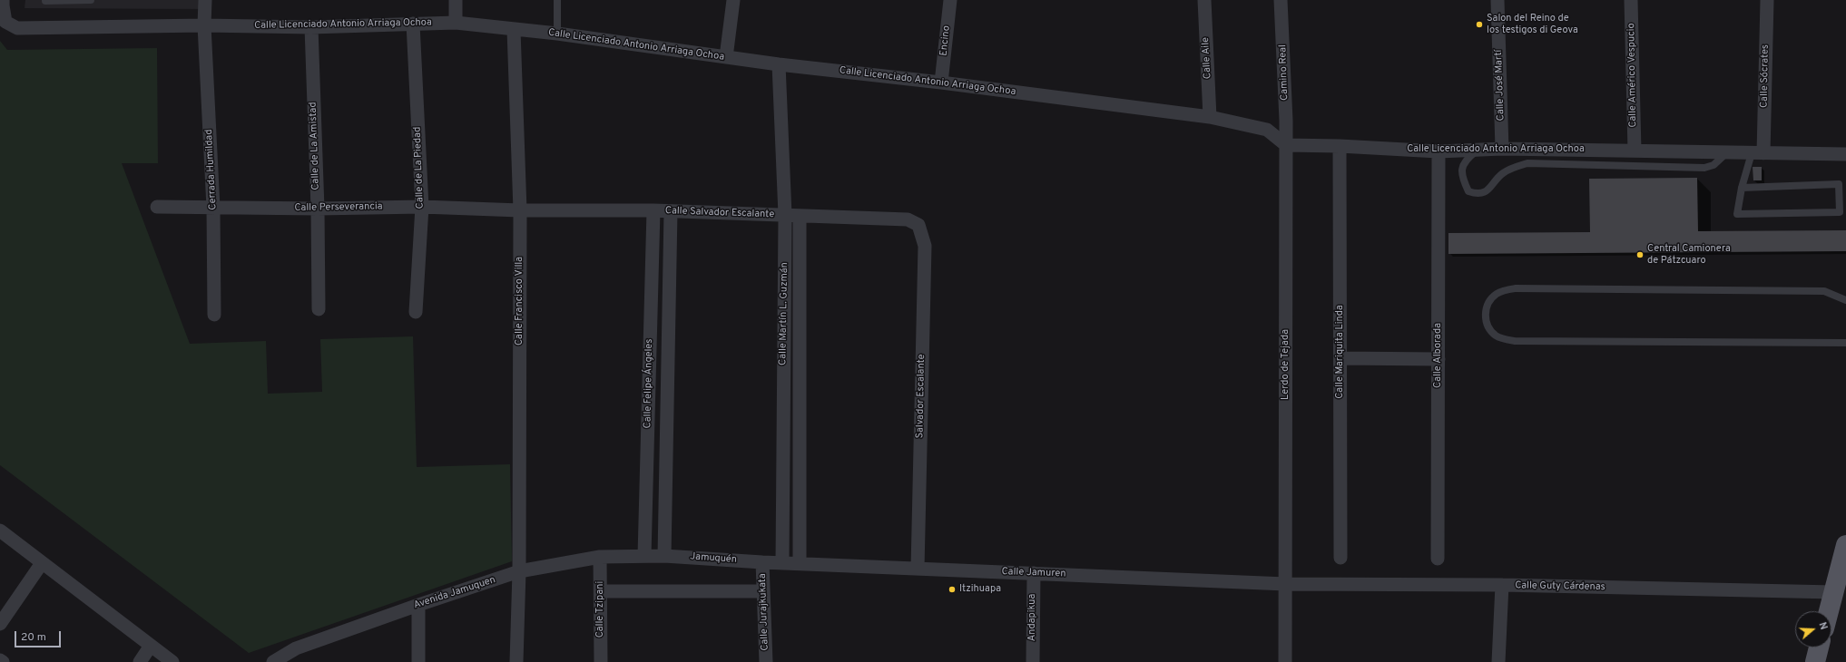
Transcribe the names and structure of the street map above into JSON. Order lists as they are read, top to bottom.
{
  "streets": {
    "street": [
      "Calle Licenciado Antonio Arriaga Ochoa",
      "Encino",
      "Calle Aile",
      "Camino Real",
      "Calle Américo Vespucio",
      "Calle Sócrates",
      "Calle José Martí",
      "Calle de La Amistad",
      "Calle de La Piedad",
      "Cerrada Humildad",
      "Calle Perseverancia",
      "Calle Salvador Escalante",
      "Calle Francisco Villa",
      "Calle Martín L. Guzmán",
      "Calle Mariquita Linda",
      "Calle Alborada",
      "Lerdo de Tejada",
      "Calle Felipe Ángeles",
      "Salvador Escalante",
      "Jamuquén",
      "Calle Jamuren",
      "Calle Guty Cárdenas",
      "Avenida Jamuquen",
      "Calle Tzipani",
      "Calle Jurajkukata",
      "Andapikua"
    ]
  },
  "crossings": [
    ["Calle Licenciado Antonio Arriaga Ochoa", "Encino"],
    ["Calle Licenciado Antonio Arriaga Ochoa", "Calle Aile"],
    ["Calle Licenciado Antonio Arriaga Ochoa", "Camino Real"],
    ["Calle Licenciado Antonio Arriaga Ochoa", "Calle Américo Vespucio"],
    ["Calle Licenciado Antonio Arriaga Ochoa", "Calle Sócrates"],
    ["Calle Licenciado Antonio Arriaga Ochoa", "Calle José Martí"],
    ["Calle Licenciado Antonio Arriaga Ochoa", "Calle de La Amistad"],
    ["Calle Licenciado Antonio Arriaga Ochoa", "Calle de La Piedad"],
    ["Calle Licenciado Antonio Arriaga Ochoa", "Cerrada Humildad"],
    ["Calle Licenciado Antonio Arriaga Ochoa", "Calle Francisco Villa"],
    ["Calle Licenciado Antonio Arriaga Ochoa", "Calle Martín L. Guzmán"],
    ["Calle Licenciado Antonio Arriaga Ochoa", "Calle Mariquita Linda"],
    ["Calle Licenciado Antonio Arriaga Ochoa", "Calle Alborada"],
    ["Calle Licenciado Antonio Arriaga Ochoa", "Lerdo de Tejada"],
    ["Camino Real", "Lerdo de Tejada"],
    ["Calle de La Amistad", "Calle Perseverancia"],
    ["Calle de La Piedad", "Calle Perseverancia"],
    ["Cerrada Humildad", "Calle Perseverancia"],
    ["Calle Perseverancia", "Calle Salvador Escalante"],
    ["Calle Perseverancia", "Calle Francisco Villa"],
    ["Calle Salvador Escalante", "Calle Francisco Villa"],
    ["Calle Salvador Escalante", "Calle Martín L. Guzmán"],
    ["Calle Salvador Escalante", "Calle Felipe Ángeles"],
    ["Calle Salvador Escalante", "Salvador Escalante"],
    ["Calle Francisco Villa", "Avenida Jamuquen"],
    ["Calle Martín L. Guzmán", "Jamuquén"],
    ["Calle Martín L. Guzmán", "Calle Jamuren"],
    ["Lerdo de Tejada", "Calle Jamuren"],
    ["Lerdo de Tejada", "Calle Guty Cárdenas"],
    ["Calle Felipe Ángeles", "Jamuquén"],
    ["Calle Felipe Ángeles", "Avenida Jamuquen"],
    ["Salvador Escalante", "Calle Jamuren"],
    ["Jamuquén", "Calle Jamuren"],
    ["Jamuquén", "Avenida Jamuquen"],
    ["Jamuquén", "Calle Jurajkukata"],
    ["Calle Jamuren", "Calle Guty Cárdenas"],
    ["Calle Jamuren", "Andapikua"],
    ["Avenida Jamuquen", "Calle Tzipani"]
  ],
  "places": ["Salon del Reino de los testigos di Geova", "Central Camionera de Pátzcuaro", "Itzihuapa"],
  "scale_bar": "20 m",
  "north": "right"
}
